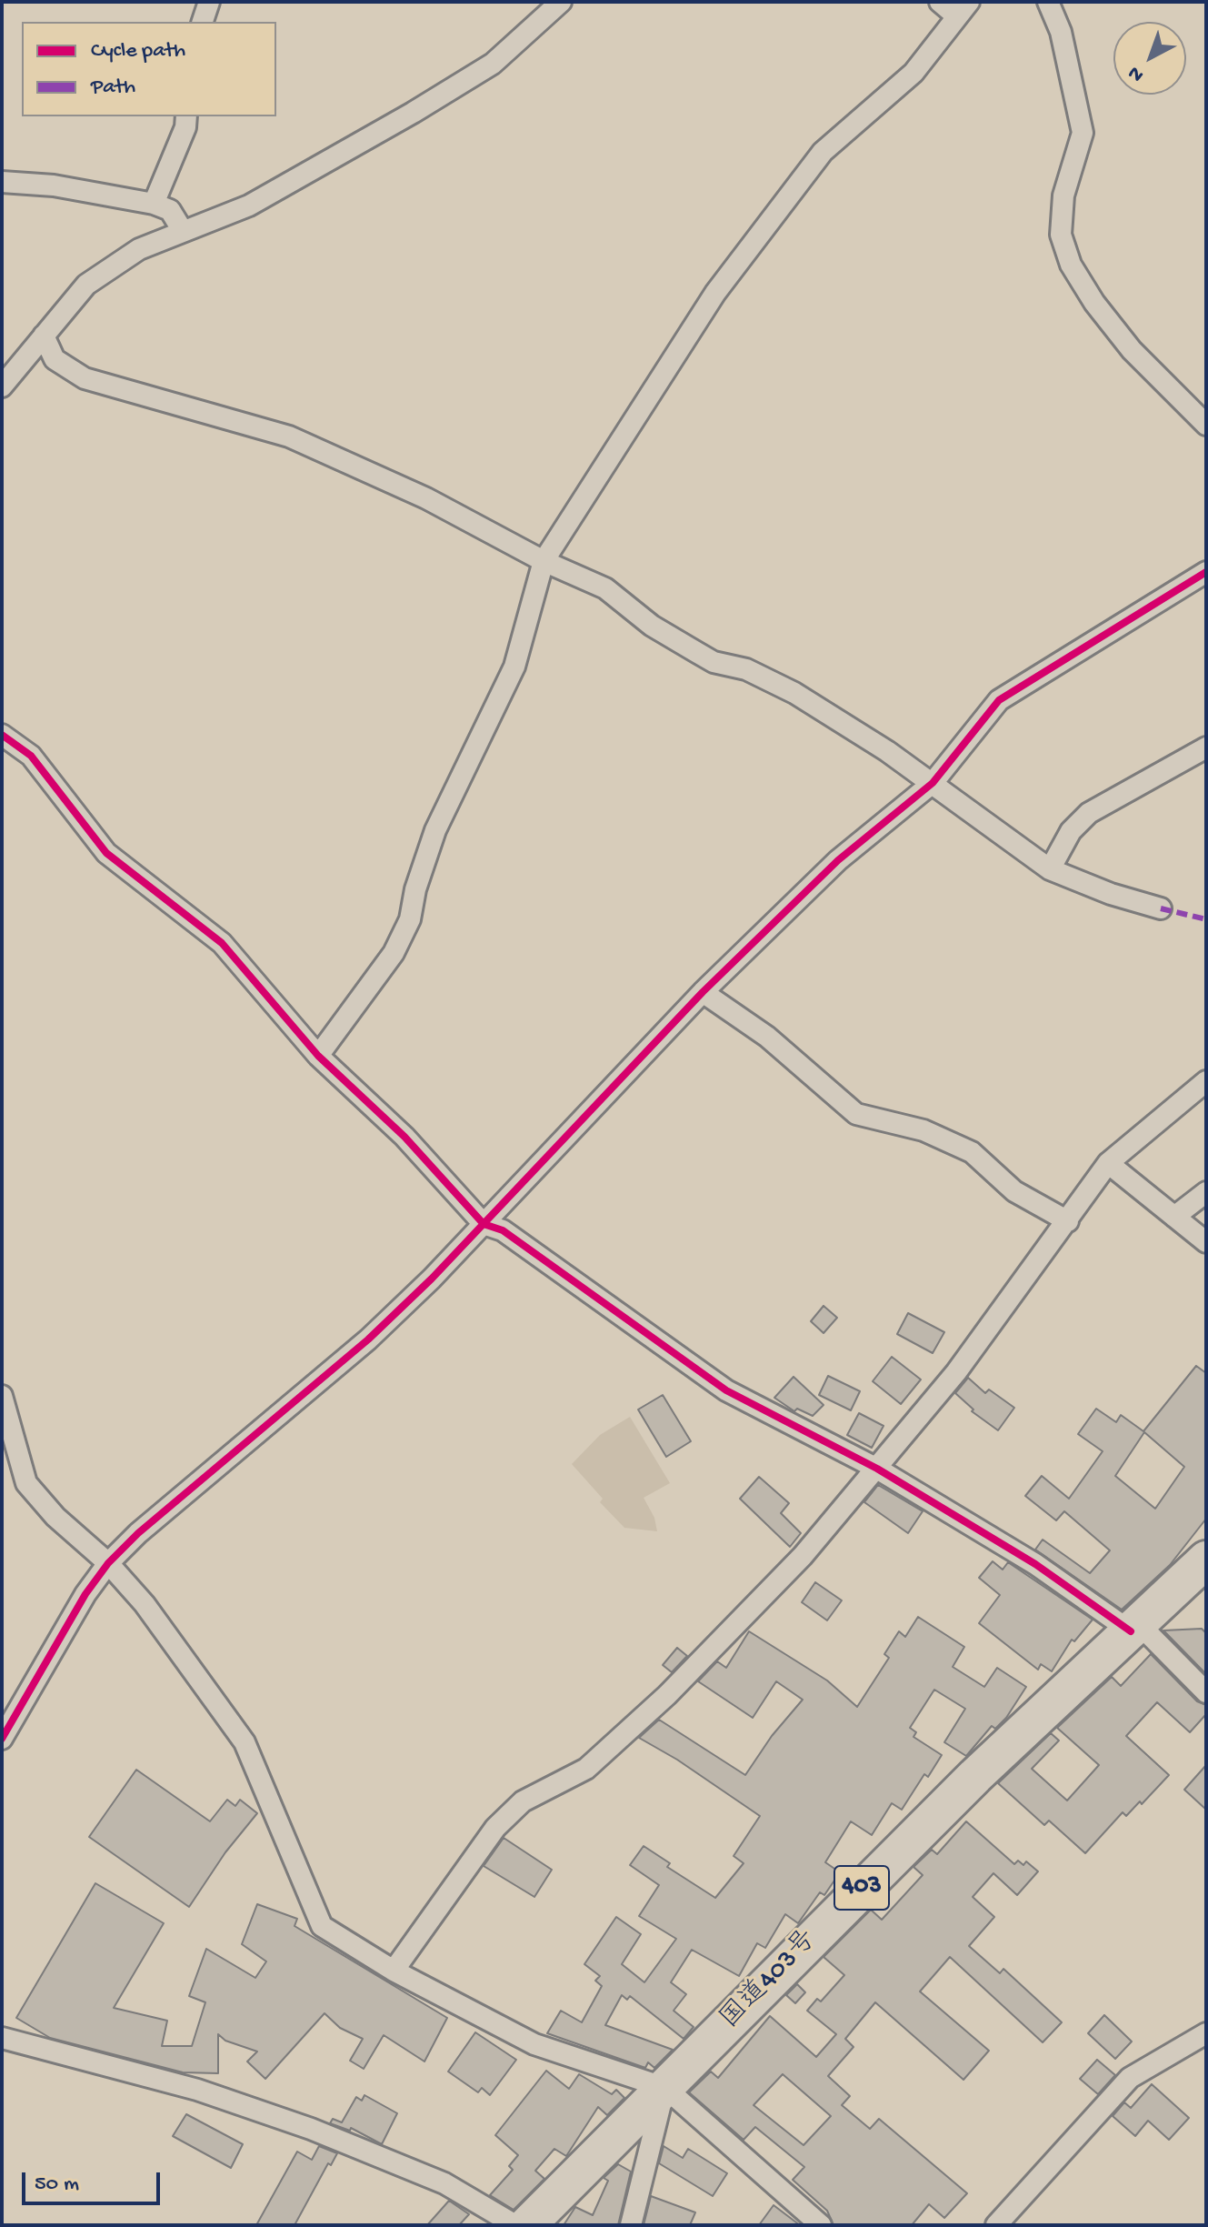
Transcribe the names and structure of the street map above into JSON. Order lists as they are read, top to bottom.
{
  "streets": {
    "highway": ["403", "国道403号"]
  },
  "legend": ["Cycle path", "Path"],
  "scale_bar": "50 m",
  "north": "bottom left"
}
